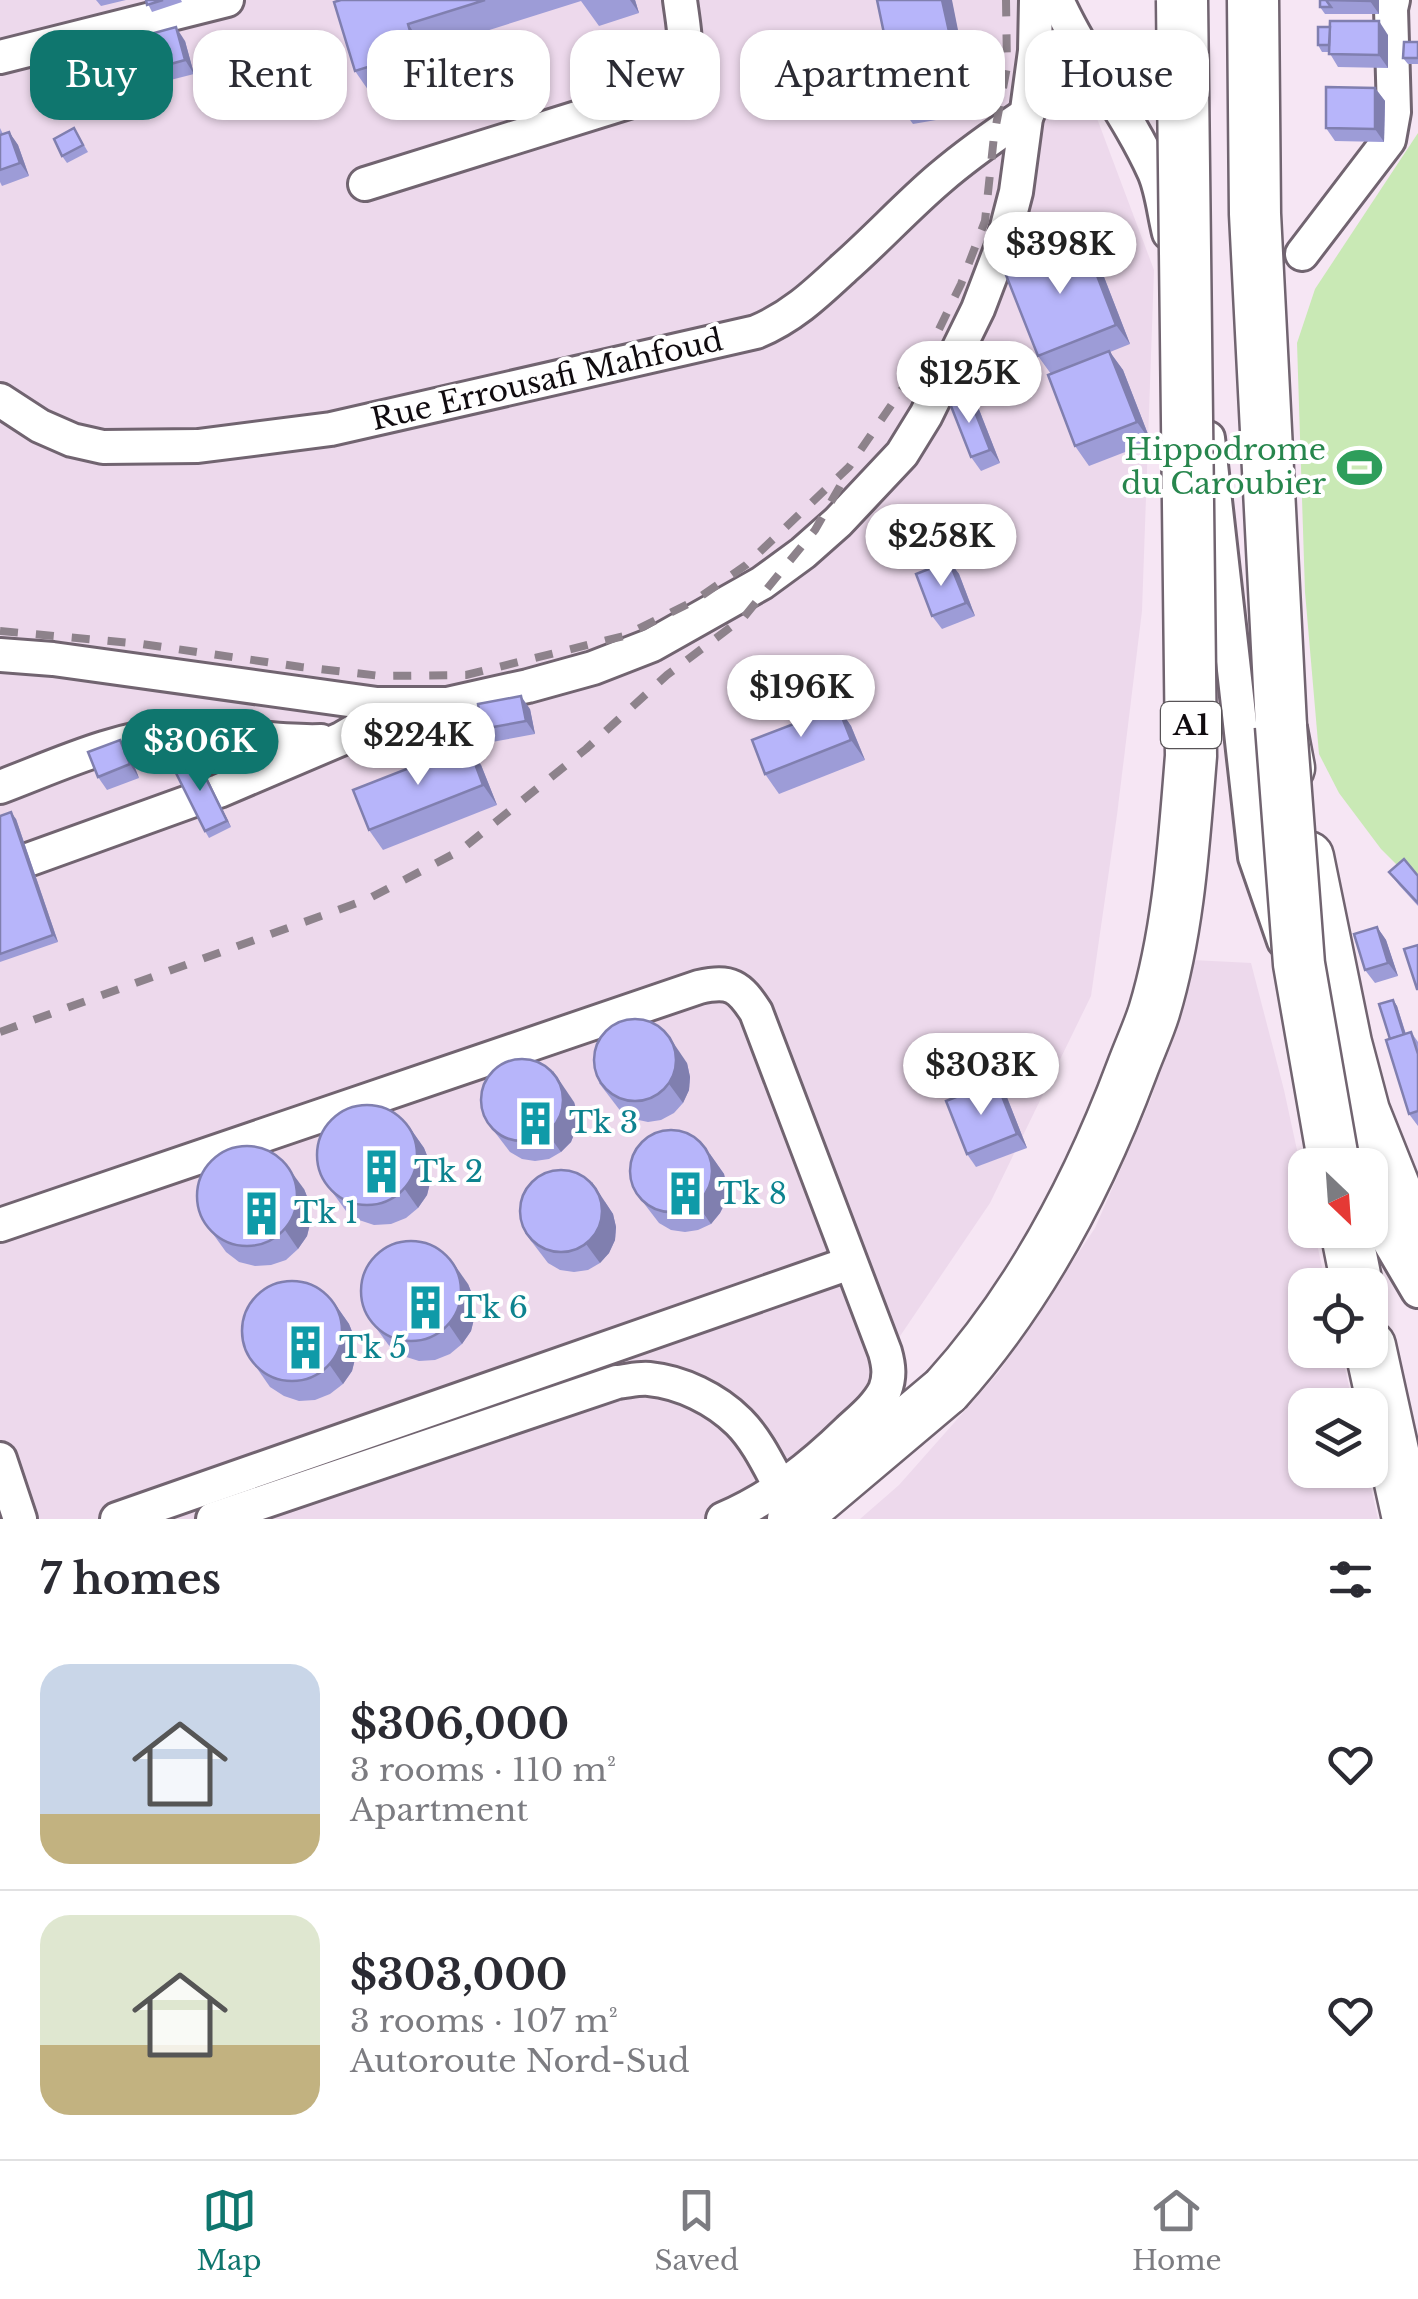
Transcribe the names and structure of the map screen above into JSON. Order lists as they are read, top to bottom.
{
  "streets": {
    "highway": ["A1"],
    "street": ["Rue Errousafi Mahfoud"]
  },
  "places": {
    "sports": ["Hippodrome du Caroubier"],
    "building": [
      "Tk 3",
      "Tk 2",
      "Tk 8",
      "Tk 1",
      "Tk 6",
      "Tk 5"
    ]
  },
  "north": "bottom right",
  "page": {
    "chip": [
      "Buy",
      "Rent",
      "Filters",
      "New",
      "Apartment",
      "House"
    ],
    "price": [
      "$398K",
      "$125K",
      "$258K",
      "$196K",
      "$224K",
      "$306K",
      "$303K"
    ],
    "heading": "7 homes",
    "list": [
      {
        "name": "$306,000",
        "note": "3 rooms · 110 m² · Apartment"
      },
      {
        "name": "$303,000",
        "note": "3 rooms · 107 m² · Autoroute Nord-Sud"
      }
    ],
    "tabs": ["Map", "Saved", "Home"]
  }
}
